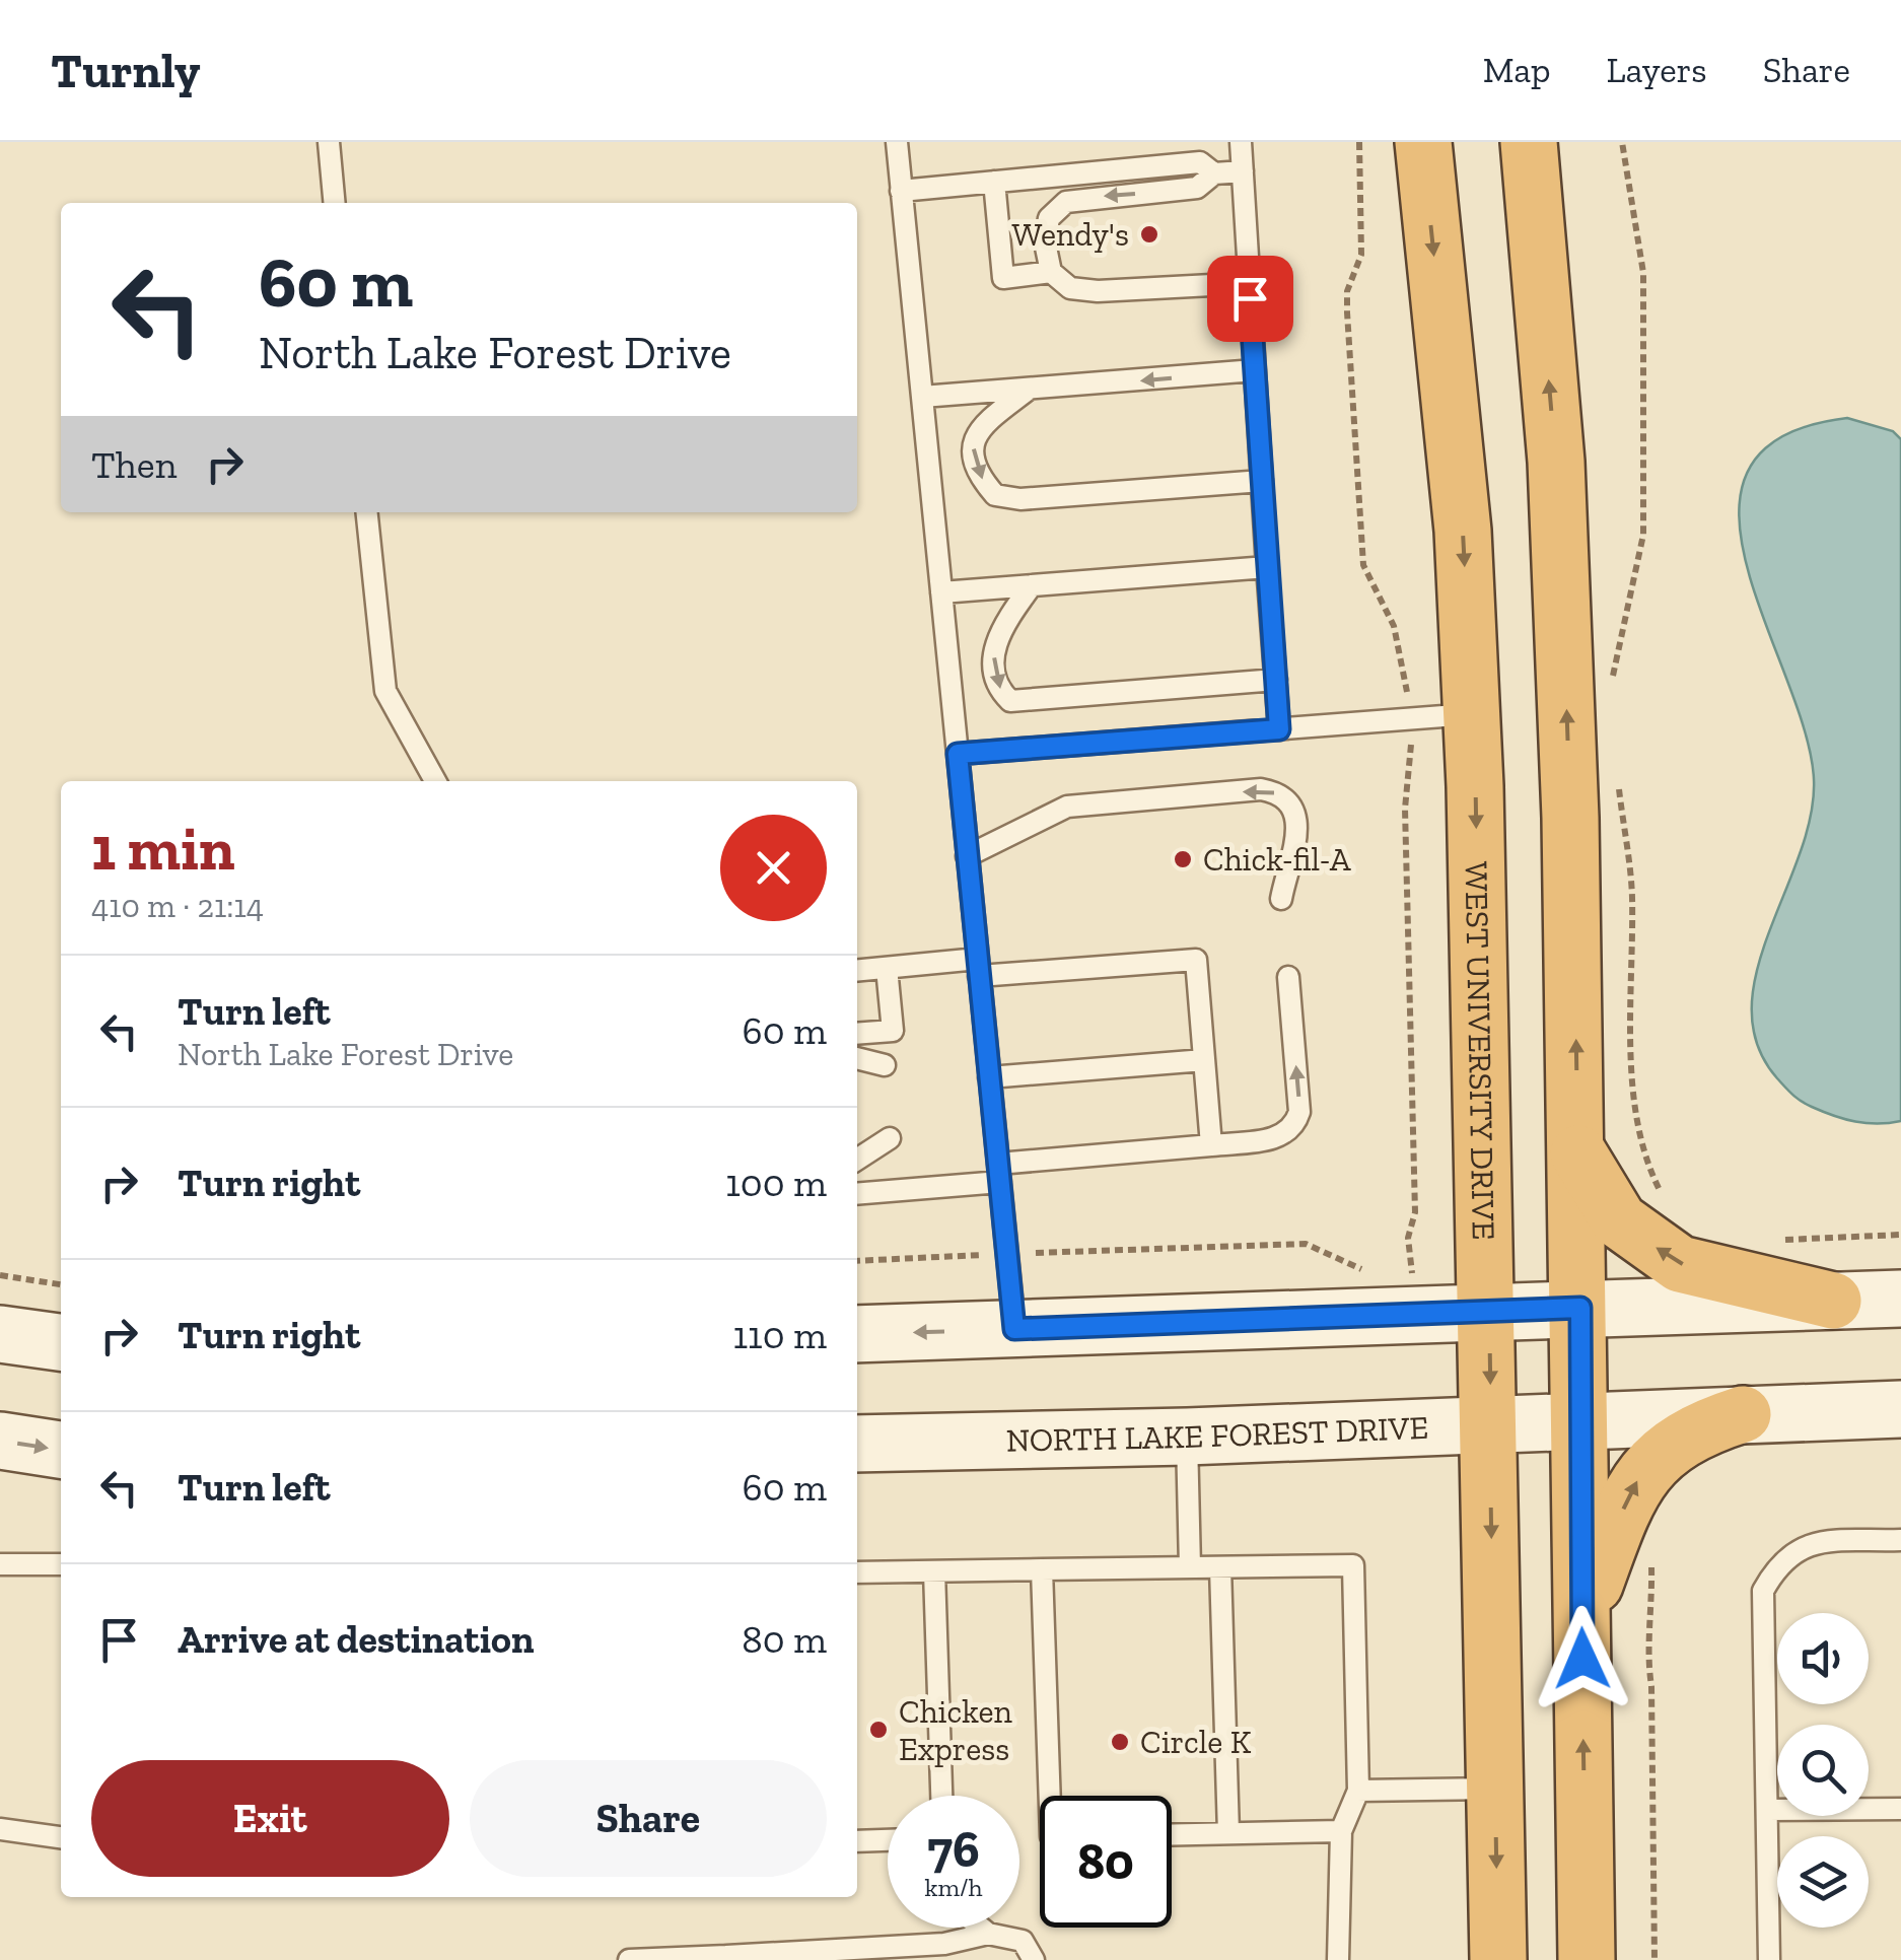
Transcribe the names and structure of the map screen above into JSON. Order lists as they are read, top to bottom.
{
  "streets": {
    "highway": ["WEST UNIVERSITY DRIVE"],
    "main road": ["NORTH LAKE FOREST DRIVE"]
  },
  "crossings": [
    ["WEST UNIVERSITY DRIVE", "NORTH LAKE FOREST DRIVE"]
  ],
  "places": [
    "Wendy's",
    "Chick-fil-A",
    "Chicken Express",
    "Circle K"
  ],
  "page": {
    "header": "Turnly",
    "nav": ["Map", "Layers", "Share"],
    "turn": ["60 m", "North Lake Forest Drive"],
    "then": "Then",
    "heading": ["1 min", "410 m · 21:14"],
    "list": [
      {
        "name": "Turn left",
        "note": "North Lake Forest Drive",
        "value": "60 m"
      },
      {
        "name": "Turn right",
        "value": "100 m"
      },
      {
        "name": "Turn right",
        "value": "110 m"
      },
      {
        "name": "Turn left",
        "value": "60 m"
      },
      {
        "name": "Arrive at destination",
        "value": "80 m"
      }
    ],
    "buttons": ["Exit", "Share"],
    "speed": "76 km/h",
    "limit": "80"
  }
}
